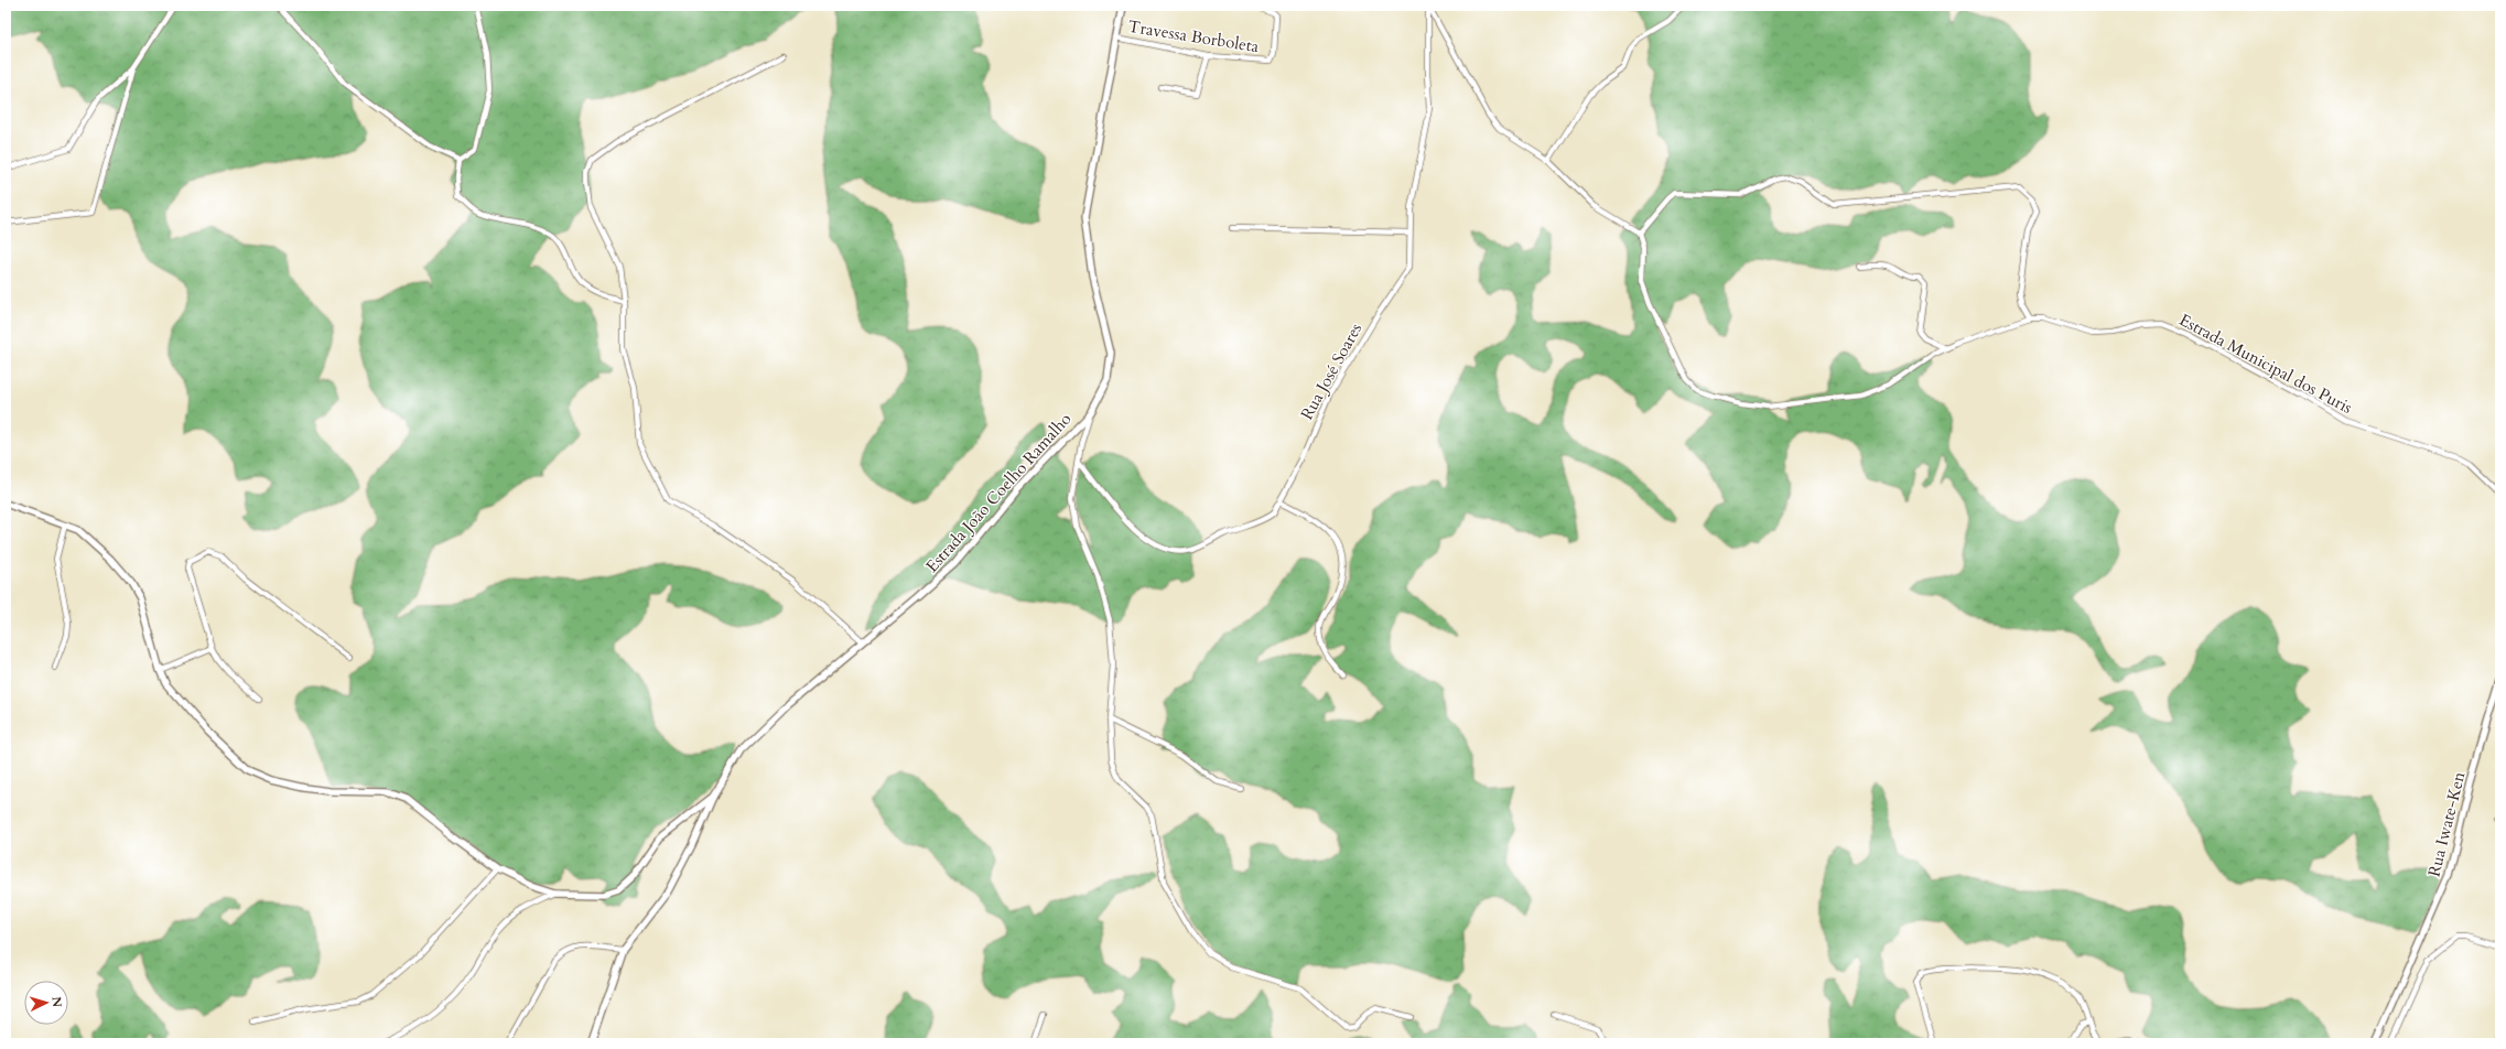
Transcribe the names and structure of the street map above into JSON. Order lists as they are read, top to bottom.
{
  "streets": {
    "street": [
      "Travessa Borboleta",
      "Estrada Municipal dos Puris",
      "Rua José Soares",
      "Estrada João Coelho Ramalho",
      "Rua Iwate-Ken"
    ]
  },
  "crossings": [
    ["Travessa Borboleta", "Estrada João Coelho Ramalho"]
  ],
  "north": "right"
}
